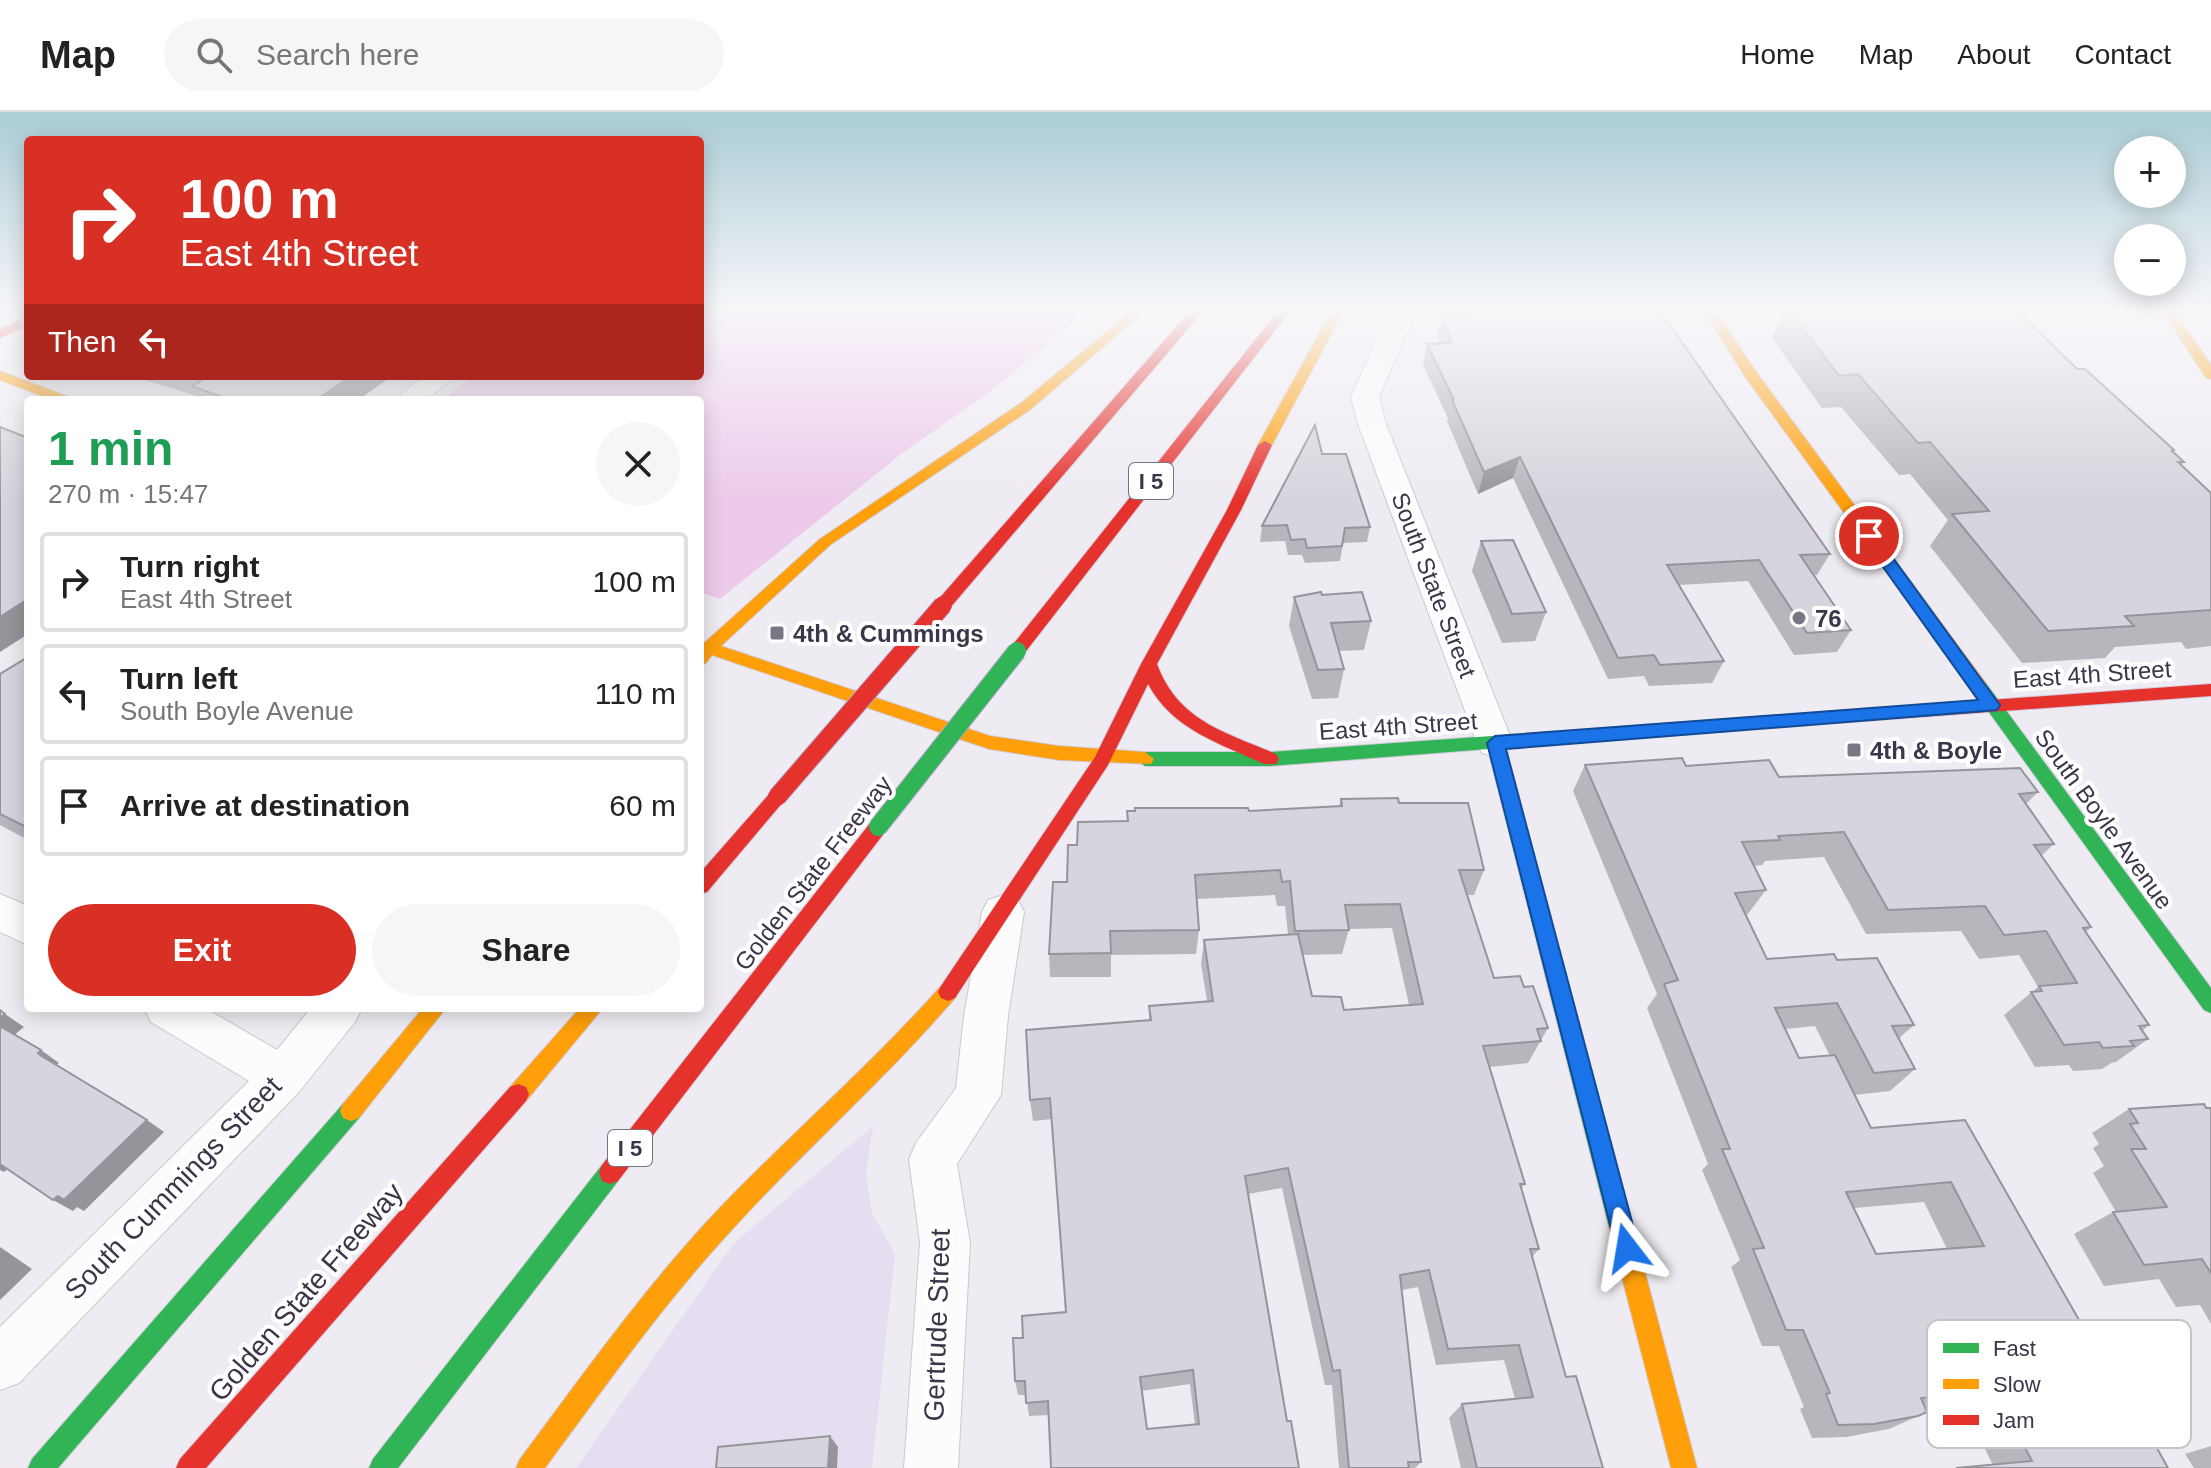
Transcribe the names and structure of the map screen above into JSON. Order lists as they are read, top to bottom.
{
  "streets": {
    "main road": [
      "I 5",
      "South State Street",
      "East 4th Street",
      "South Boyle Avenue",
      "Golden State Freeway"
    ],
    "street": ["South Cummings Street", "Gertrude Street"]
  },
  "crossings": [
    ["South State Street", "East 4th Street"],
    ["East 4th Street", "South Boyle Avenue"]
  ],
  "places": {
    "other": ["76"],
    "transit": ["4th & Cummings", "4th & Boyle"]
  },
  "legend": ["Fast", "Slow", "Jam"],
  "page": {
    "header": "Map",
    "search": "Search here",
    "nav": [
      "Home",
      "Map",
      "About",
      "Contact"
    ],
    "map_buttons": ["+", "−"],
    "turn": ["100 m", "East 4th Street"],
    "then": "Then",
    "heading": ["1 min", "270 m · 15:47"],
    "list": [
      {
        "name": "Turn right",
        "note": "East 4th Street",
        "value": "100 m"
      },
      {
        "name": "Turn left",
        "note": "South Boyle Avenue",
        "value": "110 m"
      },
      {
        "name": "Arrive at destination",
        "value": "60 m"
      }
    ],
    "buttons": ["Exit", "Share"]
  }
}
